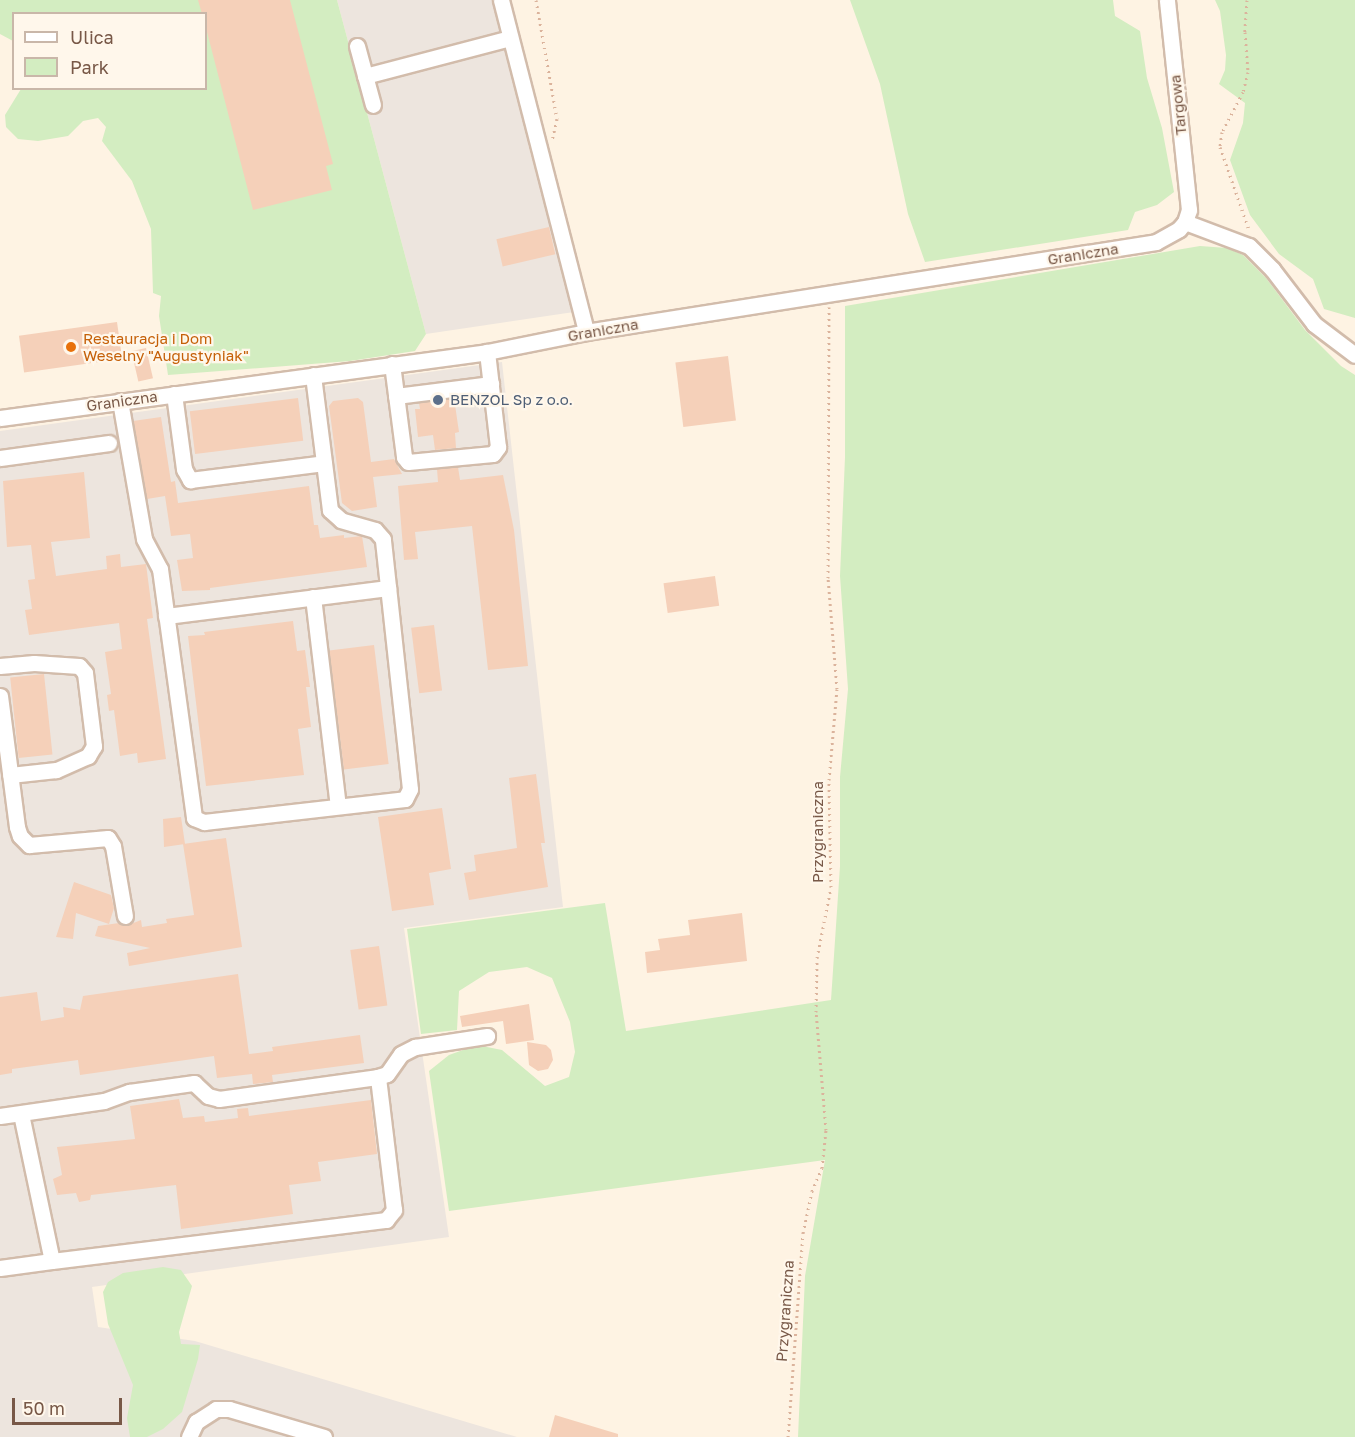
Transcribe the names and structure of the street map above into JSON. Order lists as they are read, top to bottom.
{
  "streets": {
    "street": ["Targowa", "Graniczna"],
    "path": ["Przygraniczna"]
  },
  "crossings": [
    ["Targowa", "Graniczna"],
    ["Graniczna", "Przygraniczna"]
  ],
  "places": ["Restauracja i Dom Weselny \"Augustyniak\"", "BENZOL Sp z o.o."],
  "legend": ["Ulica", "Park"],
  "scale_bar": "50 m"
}
